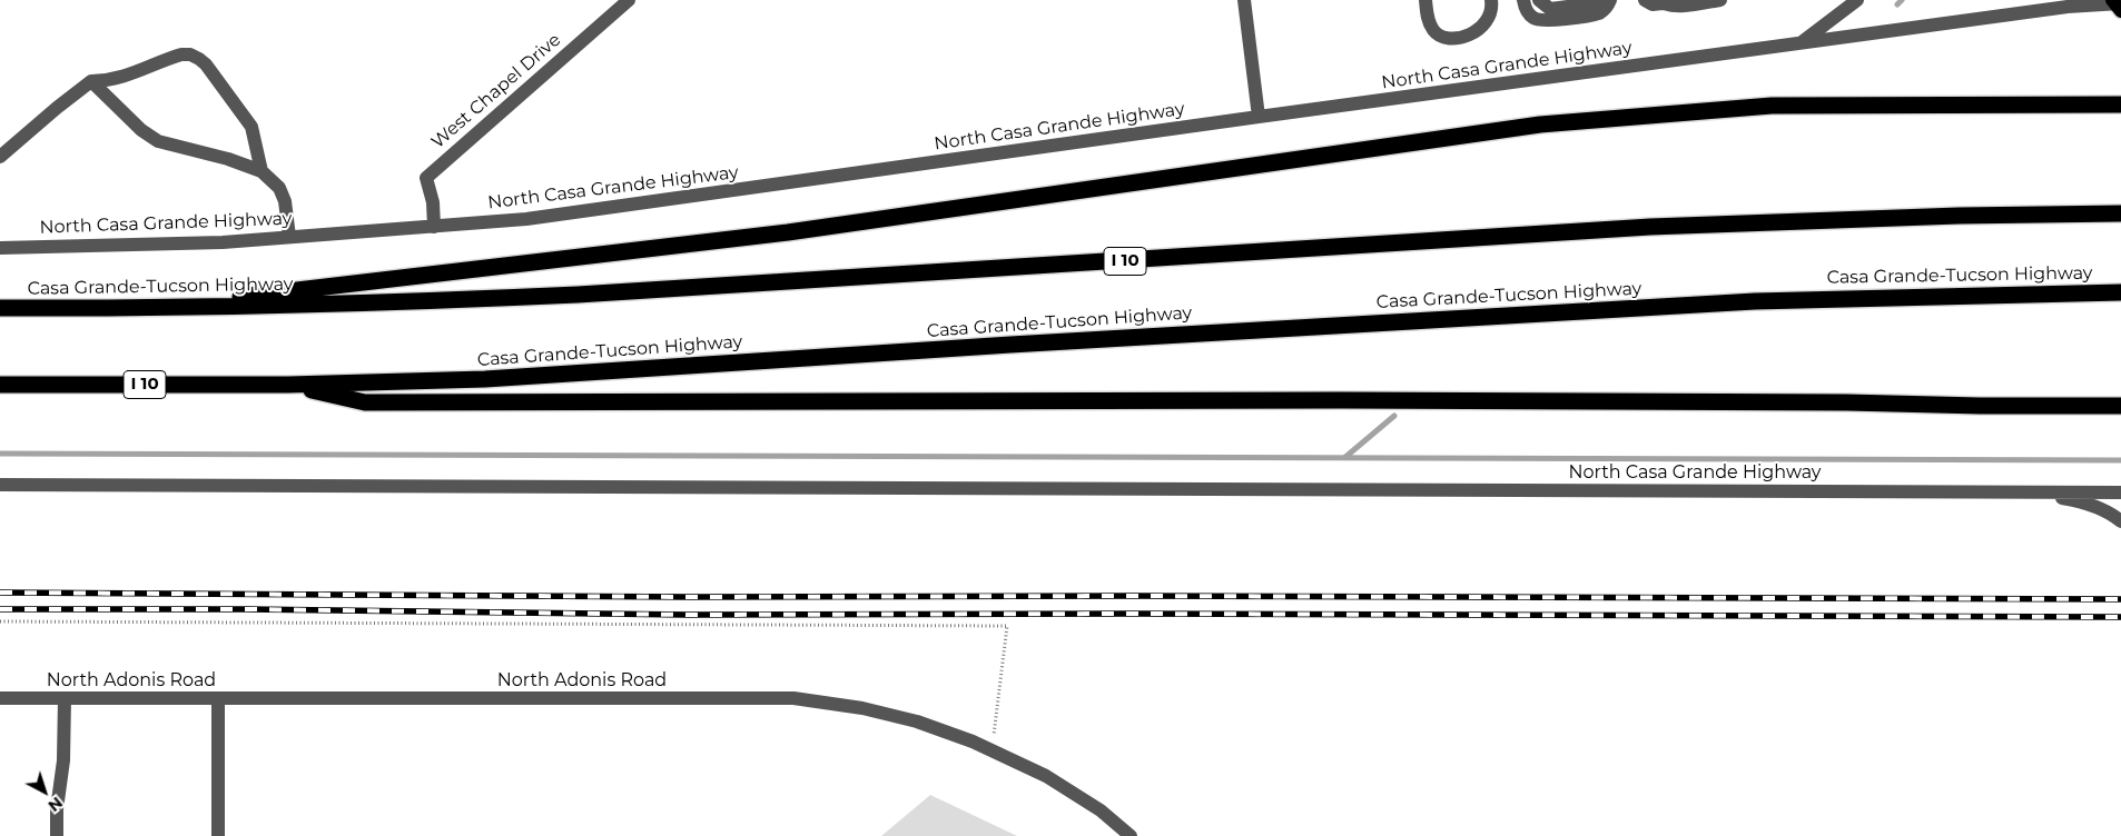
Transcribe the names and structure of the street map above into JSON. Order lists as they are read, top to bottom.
{
  "streets": {
    "highway": ["I 10", "Casa Grande-Tucson Highway"],
    "street": ["North Casa Grande Highway", "West Chapel Drive", "North Adonis Road"]
  },
  "crossings": [
    ["North Casa Grande Highway", "West Chapel Drive"]
  ],
  "north": "bottom right"
}
